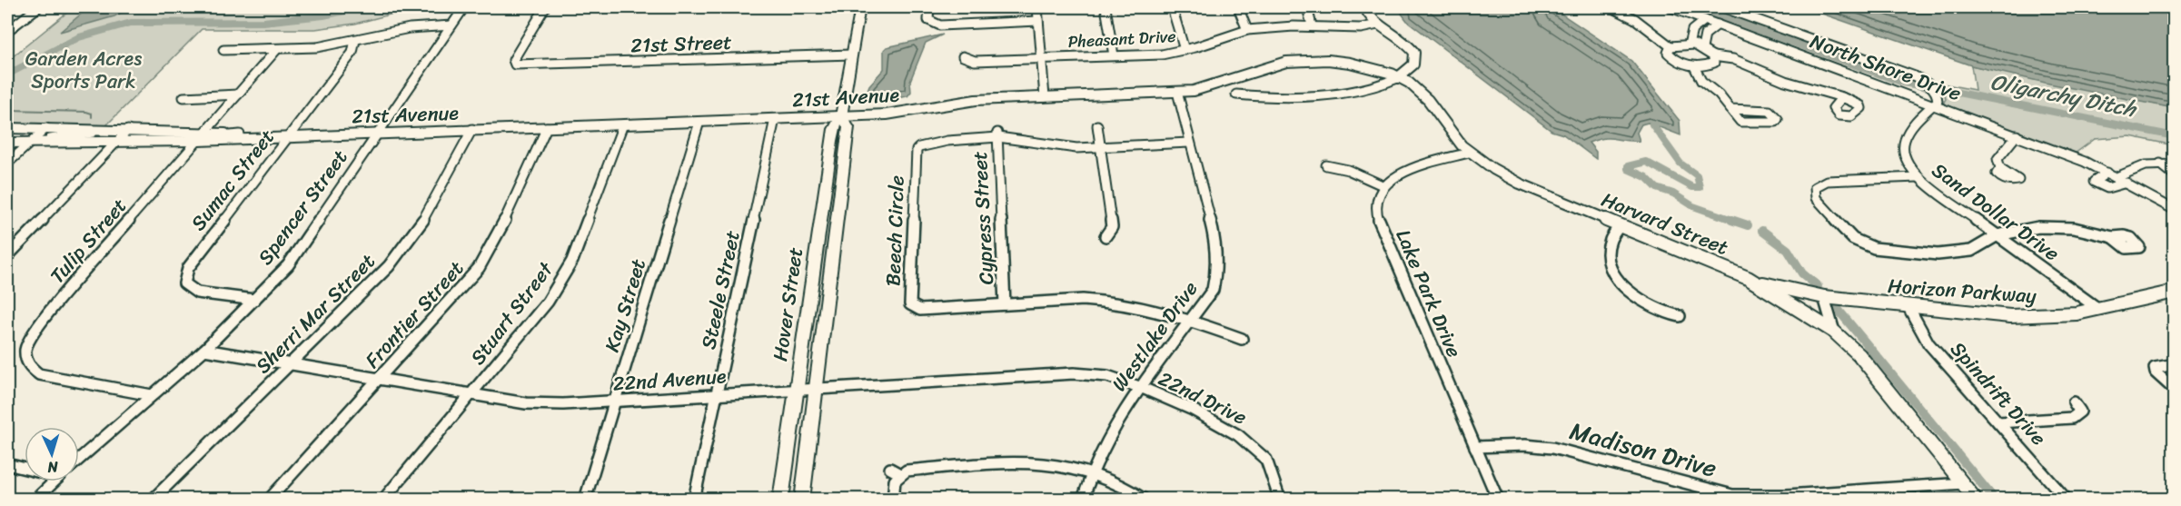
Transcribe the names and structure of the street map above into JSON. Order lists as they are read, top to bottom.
{
  "streets": {
    "main road": ["Hover Street"],
    "street": [
      "Pheasant Drive",
      "21st Street",
      "North Shore Drive",
      "21st Avenue",
      "Sumac Street",
      "Spencer Street",
      "Sand Dollar Drive",
      "Cypress Street",
      "Harvard Street",
      "Beech Circle",
      "Tulip Street",
      "Steele Street",
      "Horizon Parkway",
      "Lake Park Drive",
      "Kay Street",
      "Sherri Mar Street",
      "Stuart Street",
      "Frontier Street",
      "Westlake Drive",
      "22nd Avenue",
      "Spindrift Drive",
      "22nd Drive",
      "Madison Drive"
    ]
  },
  "crossings": [
    ["21st Street", "Hover Street"],
    ["North Shore Drive", "Sand Dollar Drive"],
    ["21st Avenue", "Sumac Street"],
    ["21st Avenue", "Spencer Street"],
    ["21st Avenue", "Harvard Street"],
    ["21st Avenue", "Tulip Street"],
    ["21st Avenue", "Steele Street"],
    ["21st Avenue", "Hover Street"],
    ["21st Avenue", "Kay Street"],
    ["21st Avenue", "Sherri Mar Street"],
    ["21st Avenue", "Stuart Street"],
    ["21st Avenue", "Frontier Street"],
    ["21st Avenue", "Westlake Drive"],
    ["Sumac Street", "Spencer Street"],
    ["Spencer Street", "Tulip Street"],
    ["Spencer Street", "22nd Avenue"],
    ["Sand Dollar Drive", "Horizon Parkway"],
    ["Cypress Street", "Beech Circle"],
    ["Harvard Street", "Horizon Parkway"],
    ["Harvard Street", "Madison Drive"],
    ["Beech Circle", "Westlake Drive"],
    ["Steele Street", "22nd Avenue"],
    ["Horizon Parkway", "Spindrift Drive"],
    ["Lake Park Drive", "Madison Drive"],
    ["Hover Street", "22nd Avenue"],
    ["Kay Street", "22nd Avenue"],
    ["Sherri Mar Street", "22nd Avenue"],
    ["Stuart Street", "22nd Avenue"],
    ["Frontier Street", "22nd Avenue"],
    ["Westlake Drive", "22nd Avenue"],
    ["Westlake Drive", "22nd Drive"],
    ["22nd Avenue", "22nd Drive"]
  ],
  "water": ["Oligarchy Ditch"],
  "parks": ["Garden Acres Sports Park"],
  "north": "bottom"
}
